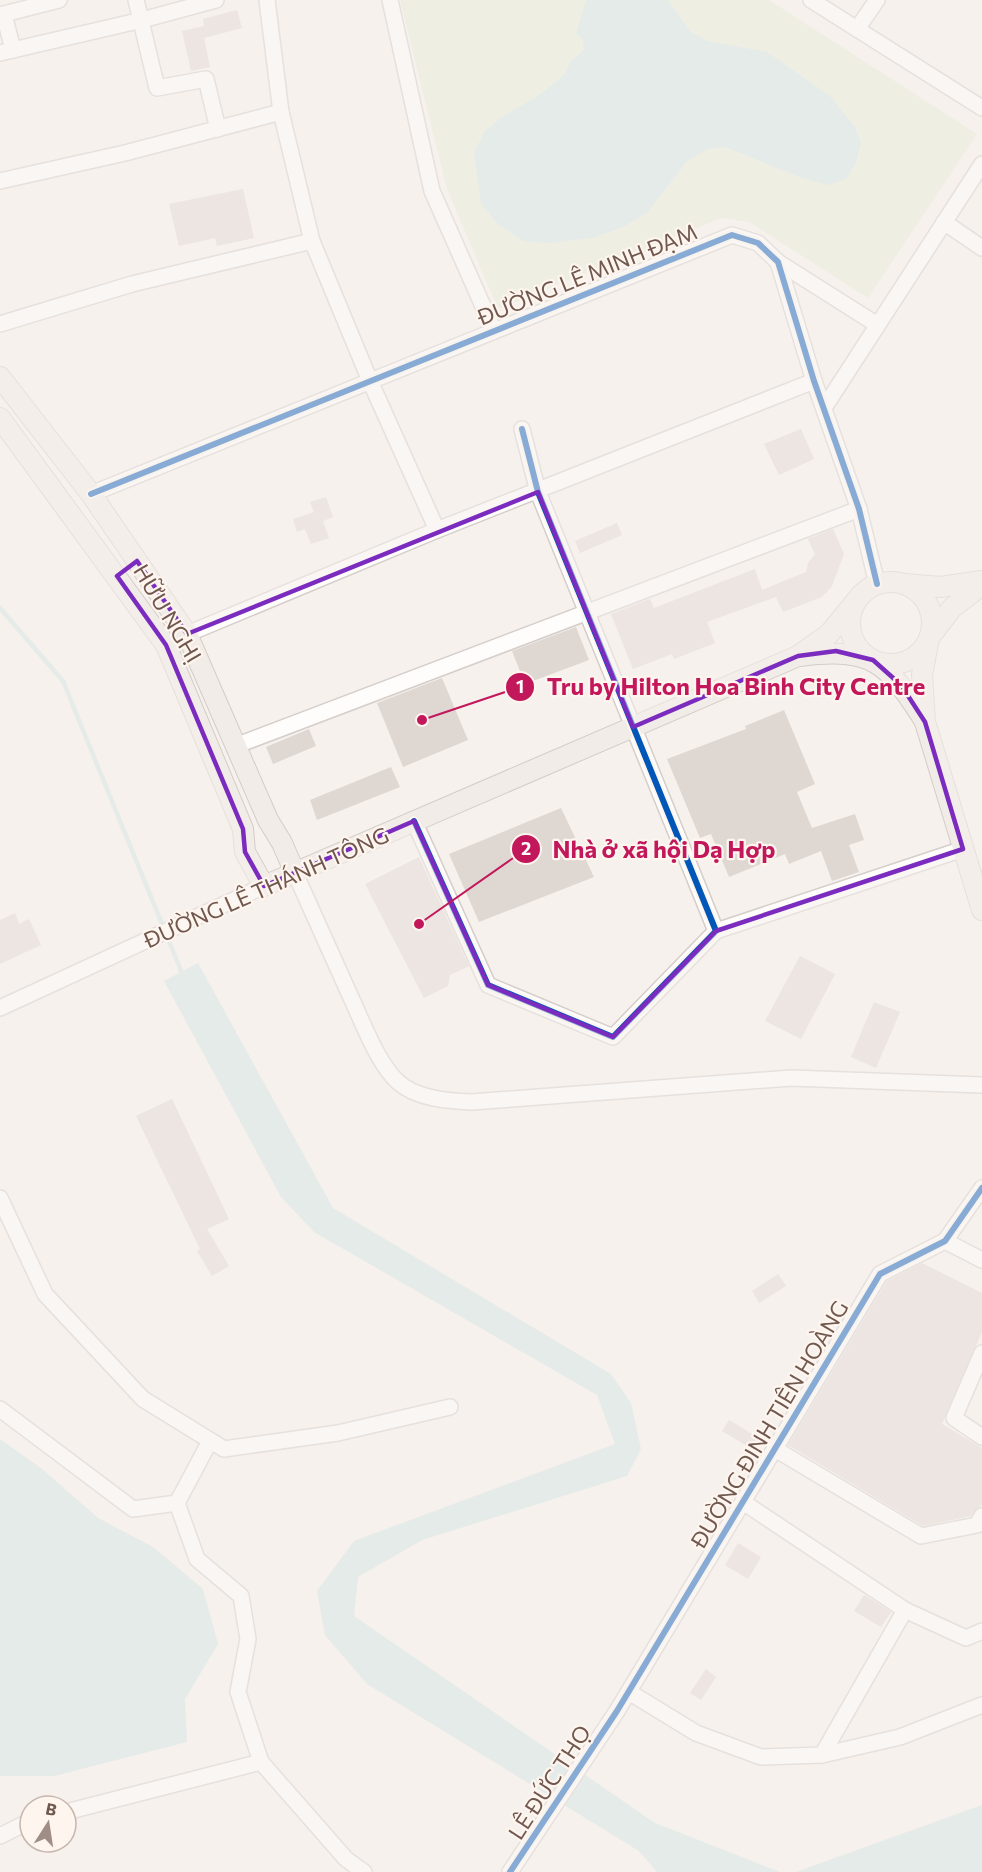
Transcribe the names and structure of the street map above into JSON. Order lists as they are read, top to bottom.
{
  "streets": {
    "main road": ["HỮU NGHỊ", "ĐƯỜNG LÊ THÁNH TÔNG"],
    "street": ["ĐƯỜNG LÊ MINH ĐẠM", "ĐƯỜNG ĐINH TIÊN HOÀNG", "LÊ ĐỨC THỌ"]
  },
  "crossings": [
    ["ĐƯỜNG LÊ MINH ĐẠM", "HỮU NGHỊ"],
    ["HỮU NGHỊ", "ĐƯỜNG LÊ THÁNH TÔNG"],
    ["ĐƯỜNG ĐINH TIÊN HOÀNG", "LÊ ĐỨC THỌ"]
  ],
  "places": ["Tru by Hilton Hoa Binh City Centre", "Nhà ở xã hội Dạ Hợp"],
  "north": "top"
}
